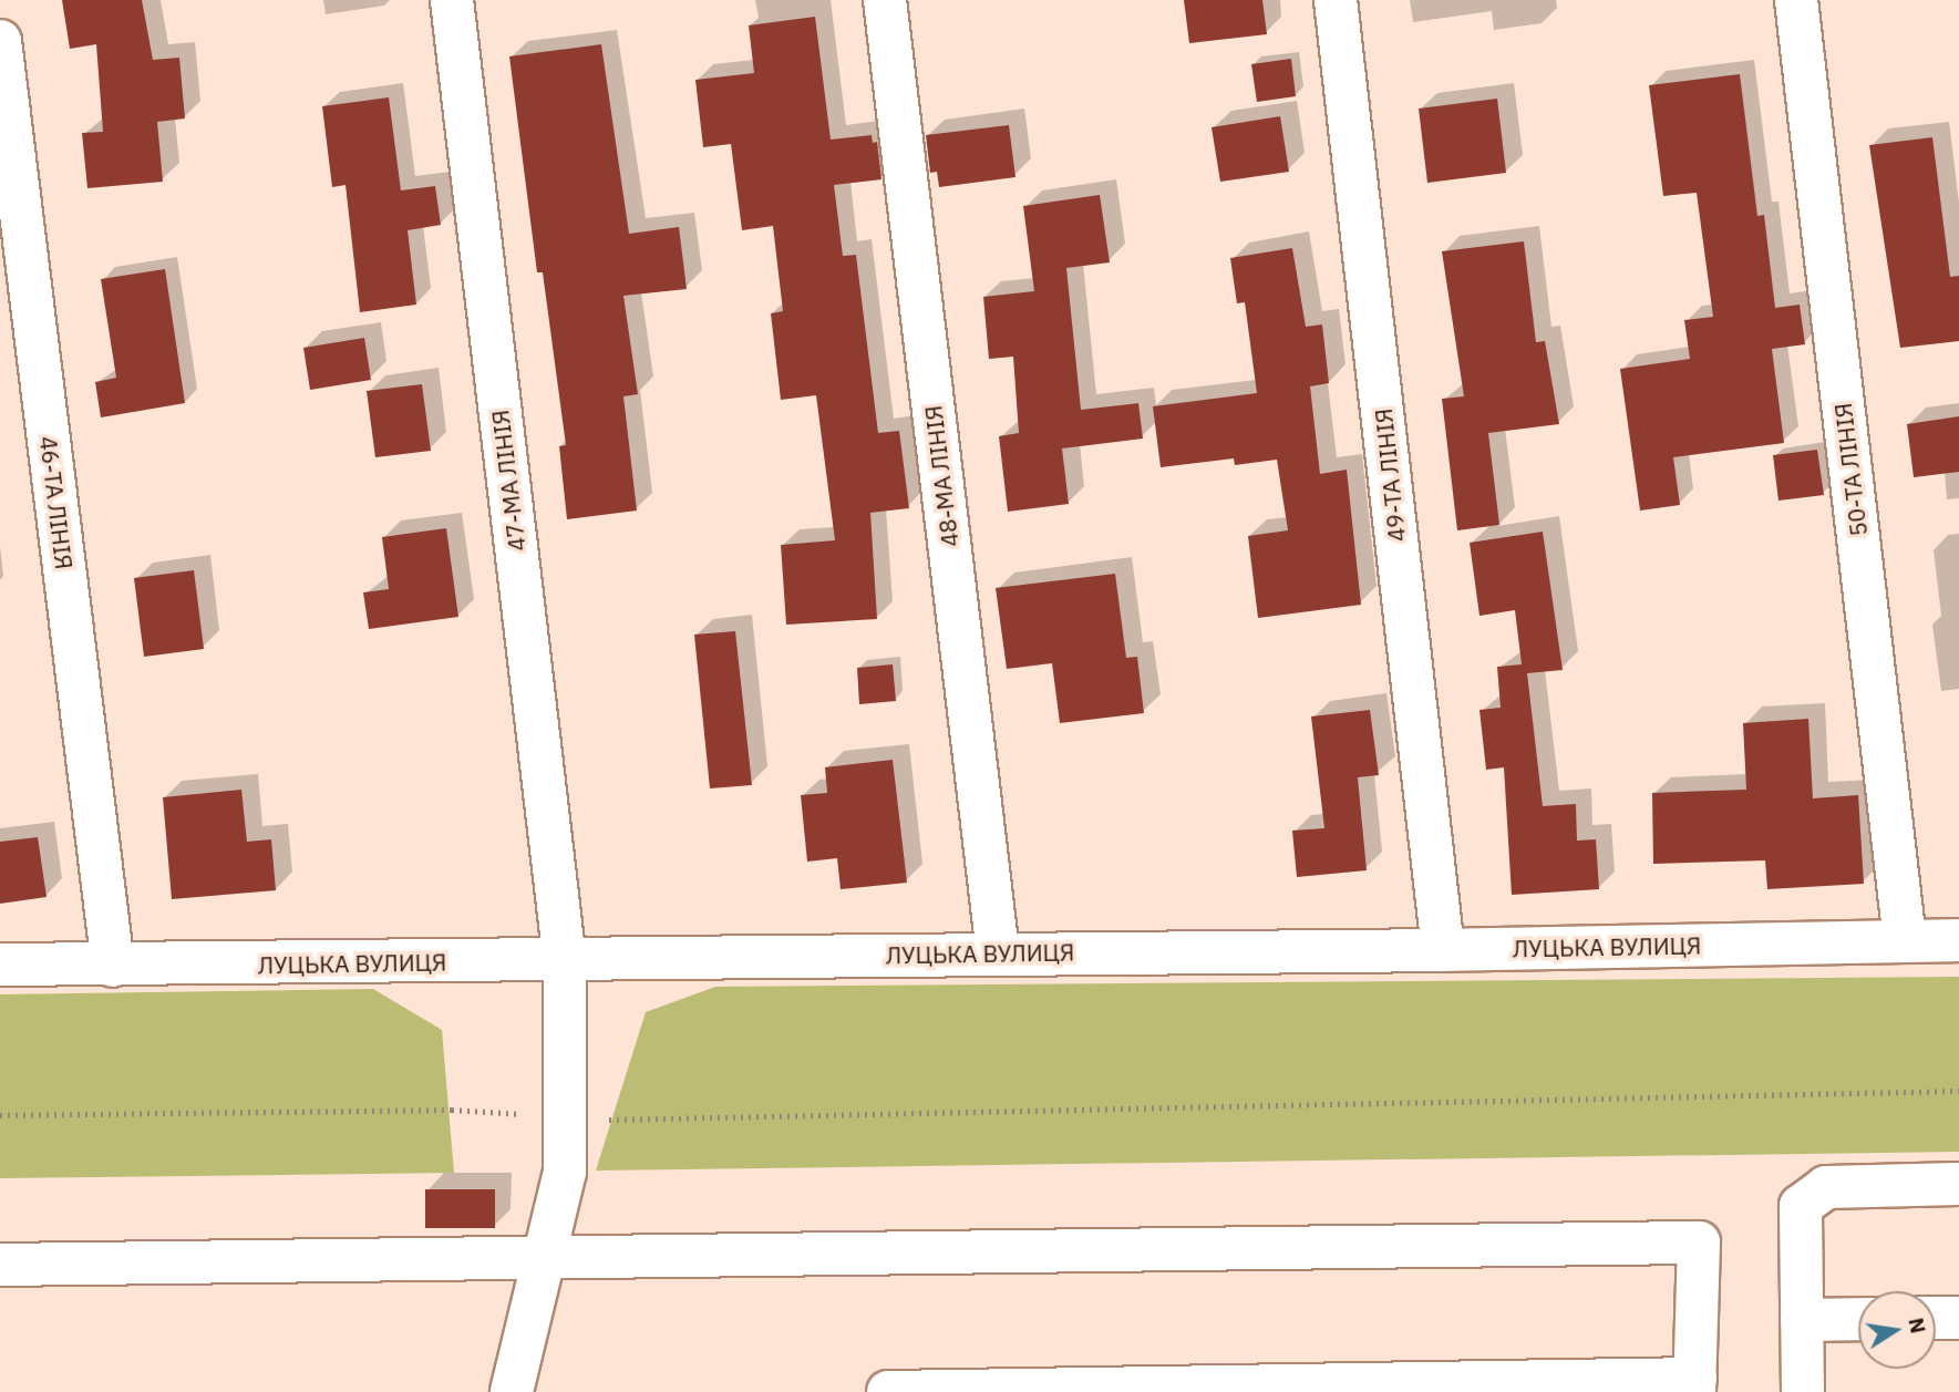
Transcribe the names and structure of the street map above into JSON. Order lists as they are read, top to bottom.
{
  "streets": {
    "street": [
      "50-ТА ЛІНІЯ",
      "49-ТА ЛІНІЯ",
      "48-МА ЛІНІЯ",
      "47-МА ЛІНІЯ",
      "46-ТА ЛІНІЯ",
      "ЛУЦЬКА ВУЛИЦЯ"
    ]
  },
  "crossings": [
    ["50-ТА ЛІНІЯ", "ЛУЦЬКА ВУЛИЦЯ"],
    ["49-ТА ЛІНІЯ", "ЛУЦЬКА ВУЛИЦЯ"],
    ["48-МА ЛІНІЯ", "ЛУЦЬКА ВУЛИЦЯ"],
    ["47-МА ЛІНІЯ", "ЛУЦЬКА ВУЛИЦЯ"],
    ["46-ТА ЛІНІЯ", "ЛУЦЬКА ВУЛИЦЯ"]
  ],
  "north": "right"
}
